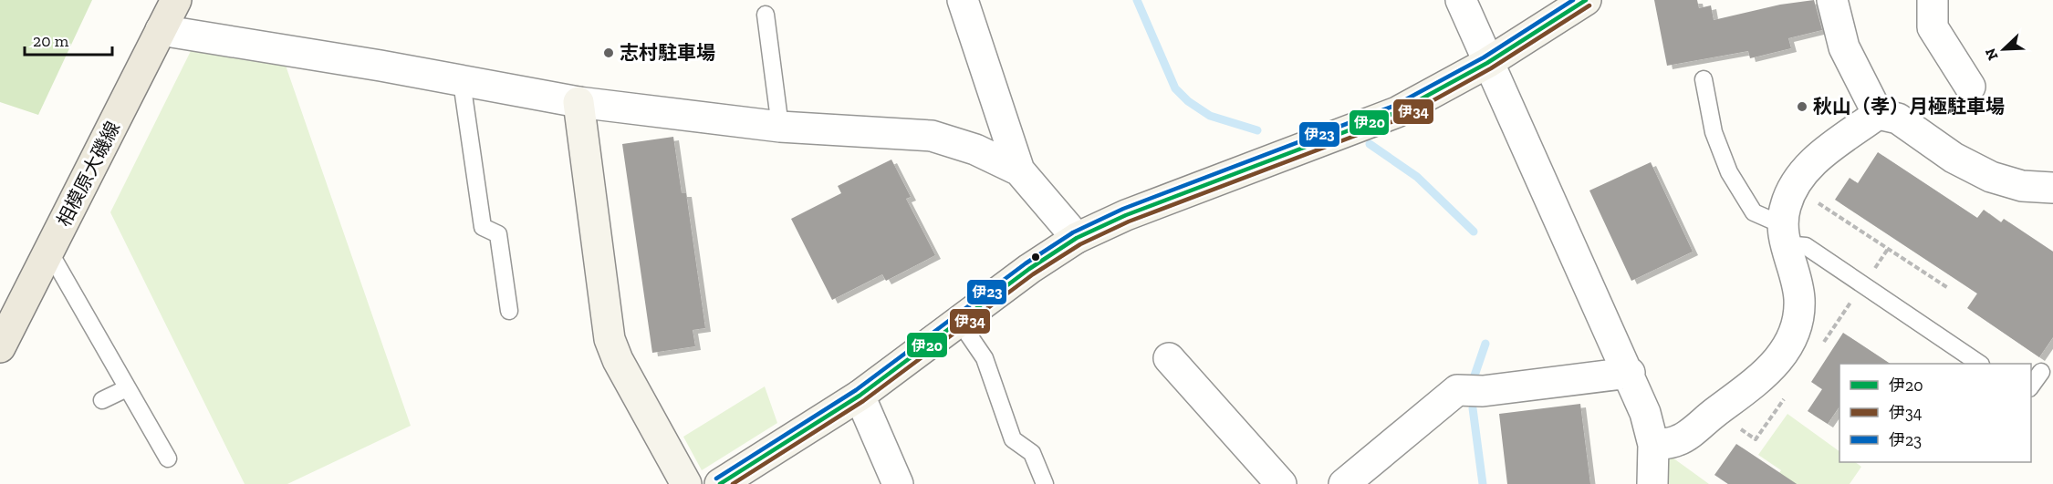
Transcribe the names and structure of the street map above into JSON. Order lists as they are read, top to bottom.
{
  "streets": {
    "main road": ["相模原大磯線"]
  },
  "places": ["志村駐車場", "秋山（孝）月極駐車場"],
  "lines": ["transit line 伊20", "transit line 伊23", "transit line 伊34"],
  "legend": ["伊20", "伊34", "伊23"],
  "scale_bar": "20 m",
  "north": "bottom left"
}
